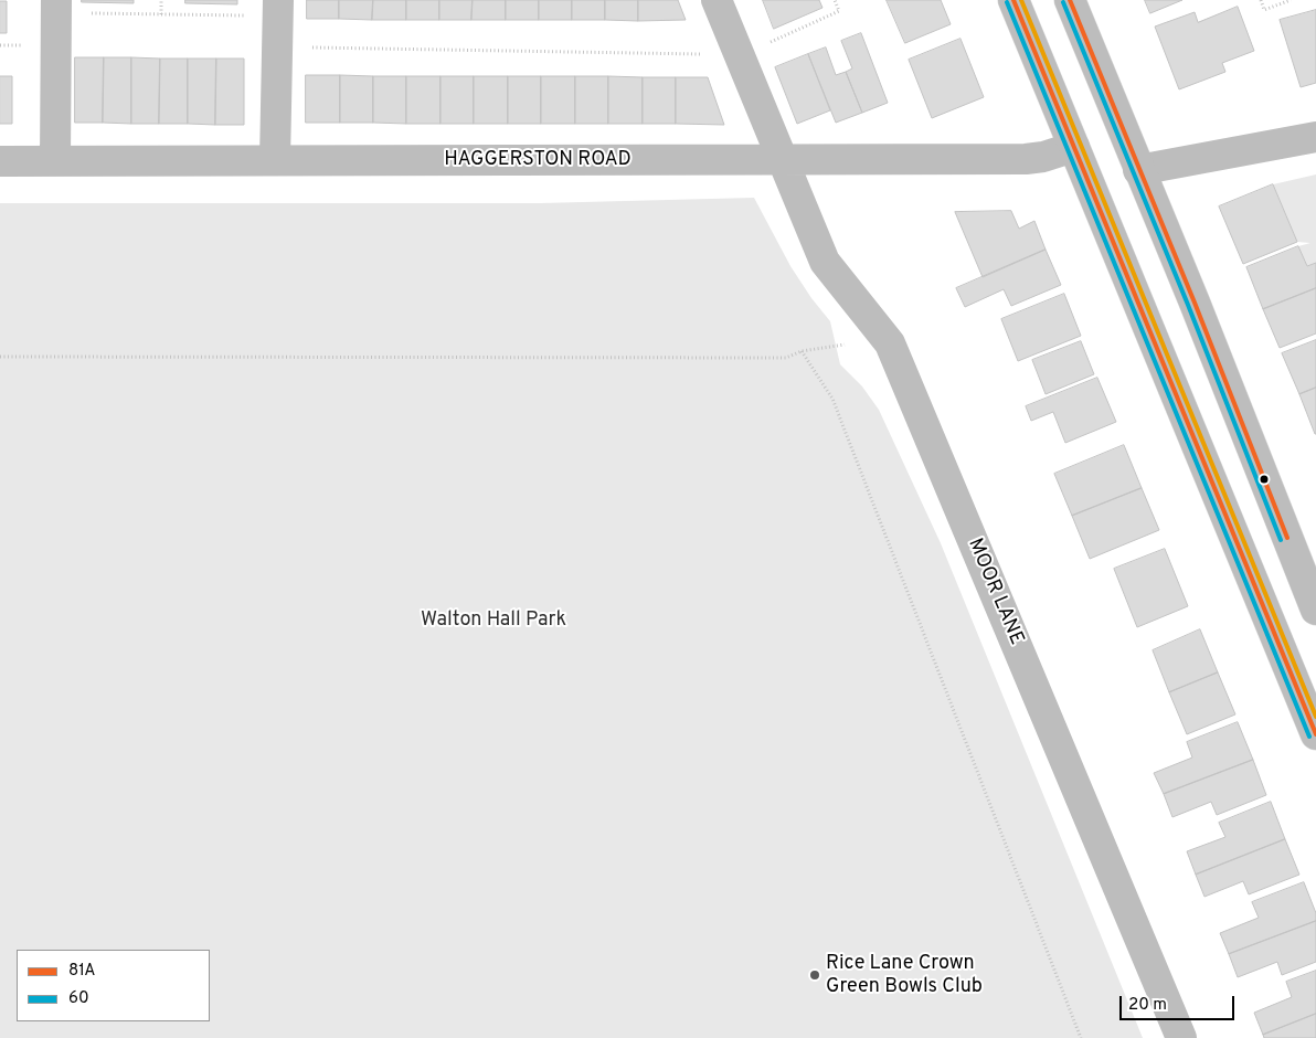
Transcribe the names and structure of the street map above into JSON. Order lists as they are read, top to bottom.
{
  "streets": {
    "main road": ["HAGGERSTON ROAD", "MOOR LANE"]
  },
  "crossings": [
    ["HAGGERSTON ROAD", "MOOR LANE"]
  ],
  "parks": ["Walton Hall Park"],
  "places": ["Rice Lane Crown Green Bowls Club"],
  "lines": ["transit line 81A", "transit line 60"],
  "legend": ["81A", "60"],
  "scale_bar": "20 m"
}
